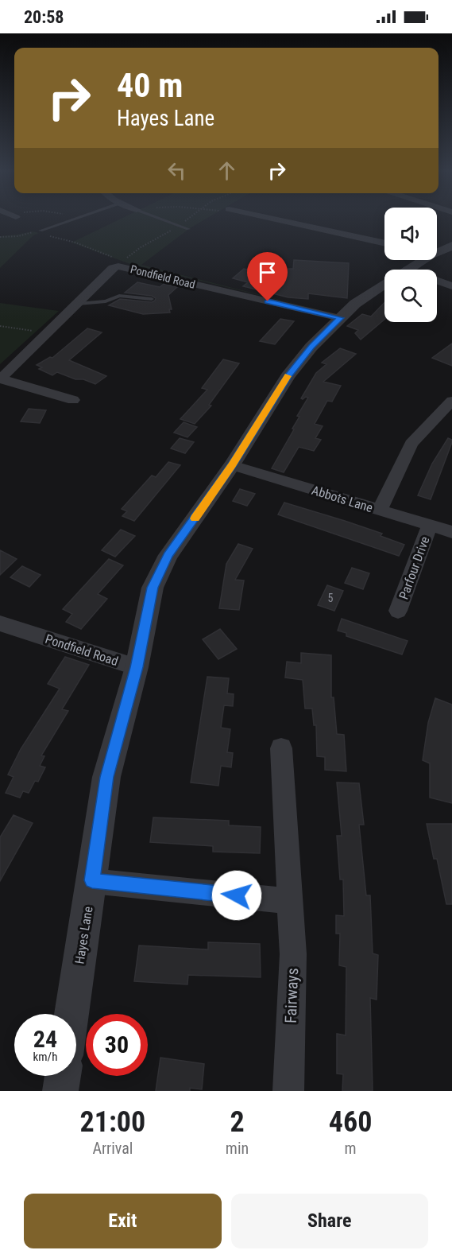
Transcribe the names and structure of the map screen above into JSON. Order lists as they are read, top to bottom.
{
  "streets": {
    "street": [
      "Pondfield Road",
      "Abbots Lane",
      "Parfour Drive",
      "Hayes Lane",
      "Fairways"
    ]
  },
  "crossings": [
    ["Pondfield Road", "Hayes Lane"],
    ["Abbots Lane", "Parfour Drive"],
    ["Abbots Lane", "Hayes Lane"]
  ],
  "house_numbers": ["5"],
  "page": {
    "status": "20:58",
    "turn": ["40 m", "Hayes Lane"],
    "speed": "24 km/h",
    "limit": "30",
    "eta": [
      "21:00",
      "Arrival",
      "2",
      "min",
      "460",
      "m"
    ],
    "buttons": ["Exit", "Share"]
  }
}
